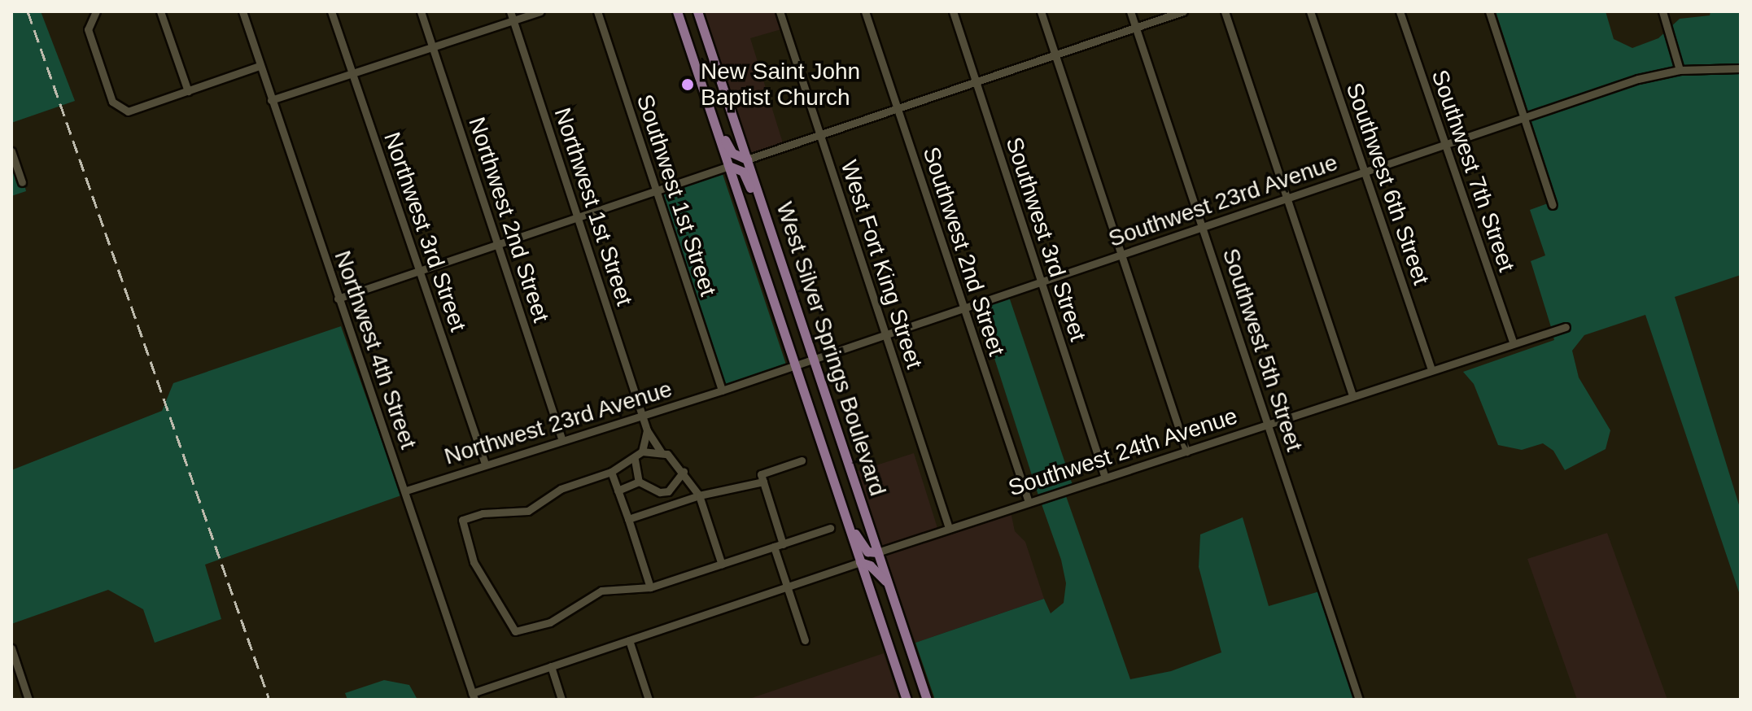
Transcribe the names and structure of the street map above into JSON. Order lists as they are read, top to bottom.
{
  "streets": {
    "main road": ["West Silver Springs Boulevard"],
    "street": [
      "Southwest 7th Street",
      "Southwest 6th Street",
      "Southwest 1st Street",
      "Southwest 23rd Avenue",
      "Northwest 1st Street",
      "Northwest 2nd Street",
      "Northwest 3rd Street",
      "Southwest 3rd Street",
      "Southwest 2nd Street",
      "West Fort King Street",
      "Northwest 4th Street",
      "Southwest 5th Street",
      "Northwest 23rd Avenue",
      "Southwest 24th Avenue"
    ]
  },
  "crossings": [
    ["Southwest 7th Street", "Southwest 23rd Avenue"],
    ["Southwest 7th Street", "Southwest 24th Avenue"],
    ["Southwest 6th Street", "Southwest 23rd Avenue"],
    ["Southwest 6th Street", "Southwest 24th Avenue"],
    ["Southwest 1st Street", "Southwest 23rd Avenue"],
    ["Southwest 1st Street", "Northwest 23rd Avenue"],
    ["Southwest 23rd Avenue", "Southwest 3rd Street"],
    ["Southwest 23rd Avenue", "Southwest 2nd Street"],
    ["Southwest 23rd Avenue", "West Fort King Street"],
    ["Southwest 23rd Avenue", "West Silver Springs Boulevard"],
    ["Southwest 23rd Avenue", "Southwest 5th Street"],
    ["Southwest 23rd Avenue", "Northwest 23rd Avenue"],
    ["Northwest 1st Street", "Northwest 23rd Avenue"],
    ["Northwest 2nd Street", "Northwest 23rd Avenue"],
    ["Northwest 3rd Street", "Northwest 23rd Avenue"],
    ["Southwest 3rd Street", "Southwest 24th Avenue"],
    ["Southwest 2nd Street", "Southwest 24th Avenue"],
    ["West Fort King Street", "Southwest 24th Avenue"],
    ["West Silver Springs Boulevard", "Southwest 24th Avenue"],
    ["Northwest 4th Street", "Northwest 23rd Avenue"],
    ["Southwest 5th Street", "Southwest 24th Avenue"]
  ],
  "places": ["New Saint John Baptist Church"]
}
